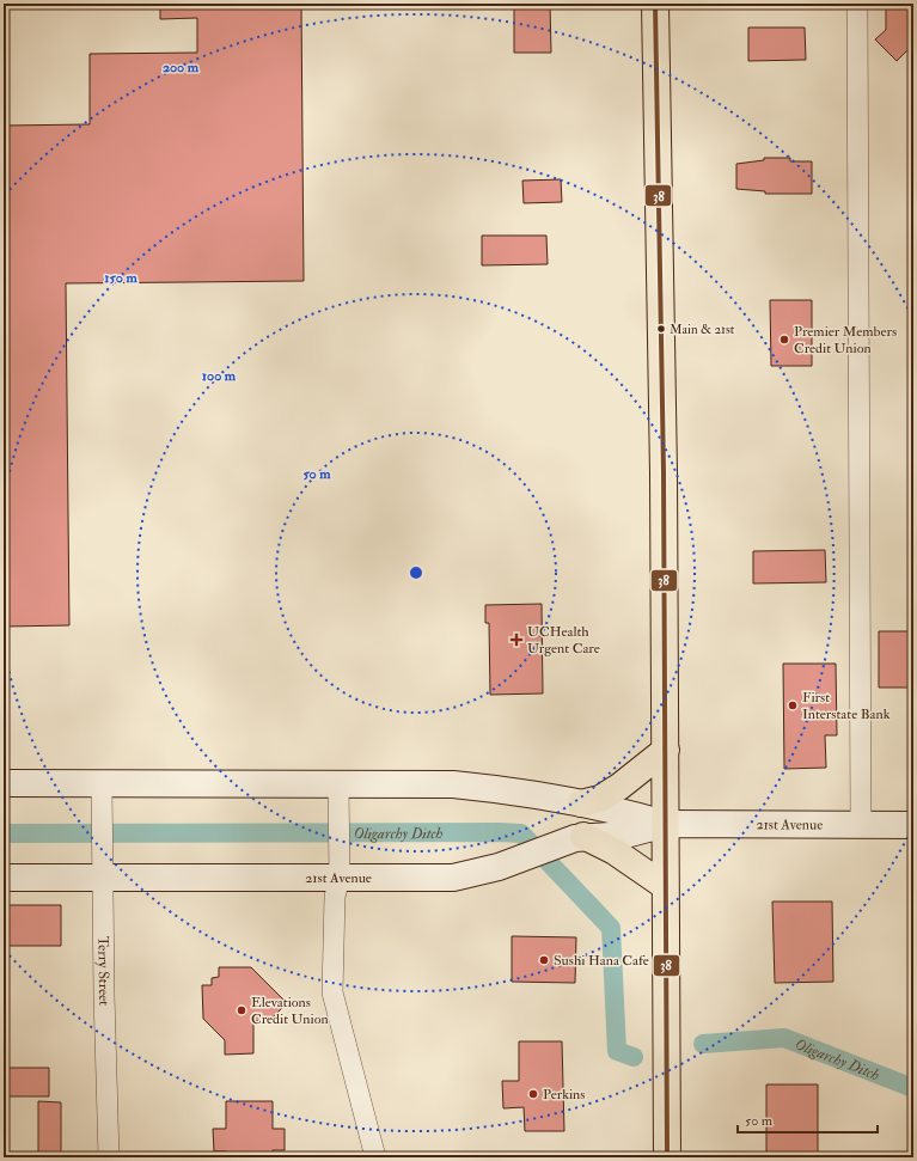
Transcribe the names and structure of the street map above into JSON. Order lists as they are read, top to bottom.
{
  "streets": {
    "street": ["21st Avenue", "Terry Street"]
  },
  "crossings": [
    ["21st Avenue", "Terry Street"]
  ],
  "water": ["Oligarchy Ditch"],
  "places": {
    "other": [
      "Main & 21st",
      "Premier Members Credit Union",
      "First Interstate Bank",
      "Sushi Hana Cafe",
      "Elevations Credit Union",
      "Perkins"
    ],
    "health": ["UCHealth Urgent Care"]
  },
  "lines": ["transit line 38"],
  "scale_bar": "50 m",
  "rings": [
    "200 m",
    "150 m",
    "100 m",
    "50 m"
  ]
}
